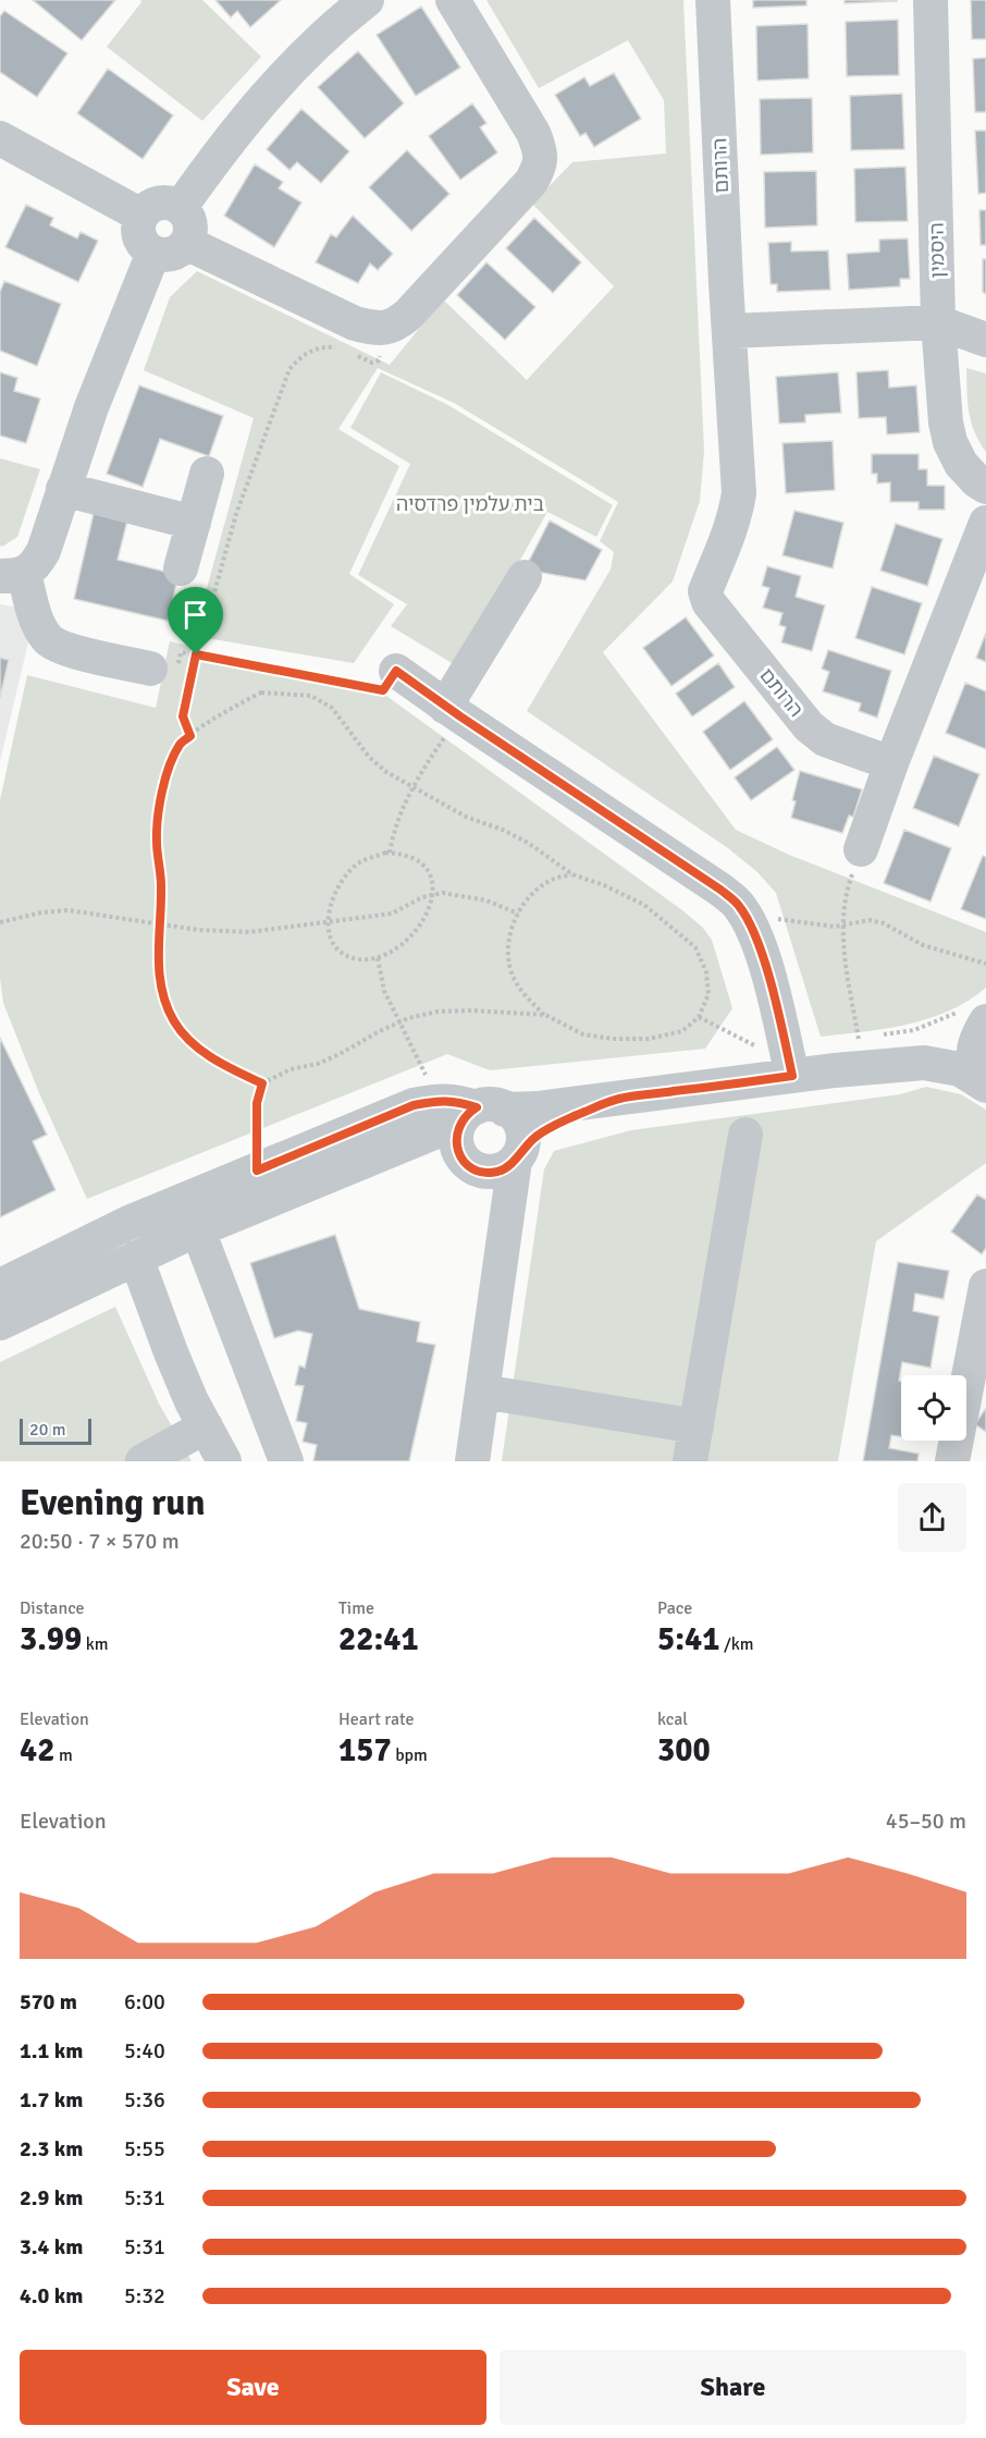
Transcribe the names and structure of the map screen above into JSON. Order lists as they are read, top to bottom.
{
  "streets": {
    "street": ["הרותם", "היסמין"]
  },
  "parks": ["בית עלמין פרדסיה"],
  "scale_bar": "20 m",
  "page": {
    "scale": "20 m",
    "heading": ["Evening run", "20:50 · 7 × 570 m"],
    "stats": [
      ["Distance", "3.99 km"],
      ["Time", "22:41"],
      ["Pace", "5:41 /km"],
      ["Elevation", "42 m"],
      ["Heart rate", "157 bpm"],
      ["kcal", "300"]
    ],
    "chart": ["Elevation", "45–50 m"],
    "list": [
      {
        "name": "570 m",
        "note": "6:00"
      },
      {
        "name": "1.1 km",
        "note": "5:40"
      },
      {
        "name": "1.7 km",
        "note": "5:36"
      },
      {
        "name": "2.3 km",
        "note": "5:55"
      },
      {
        "name": "2.9 km",
        "note": "5:31"
      },
      {
        "name": "3.4 km",
        "note": "5:31"
      },
      {
        "name": "4.0 km",
        "note": "5:32"
      }
    ],
    "buttons": ["Save", "Share"]
  }
}
